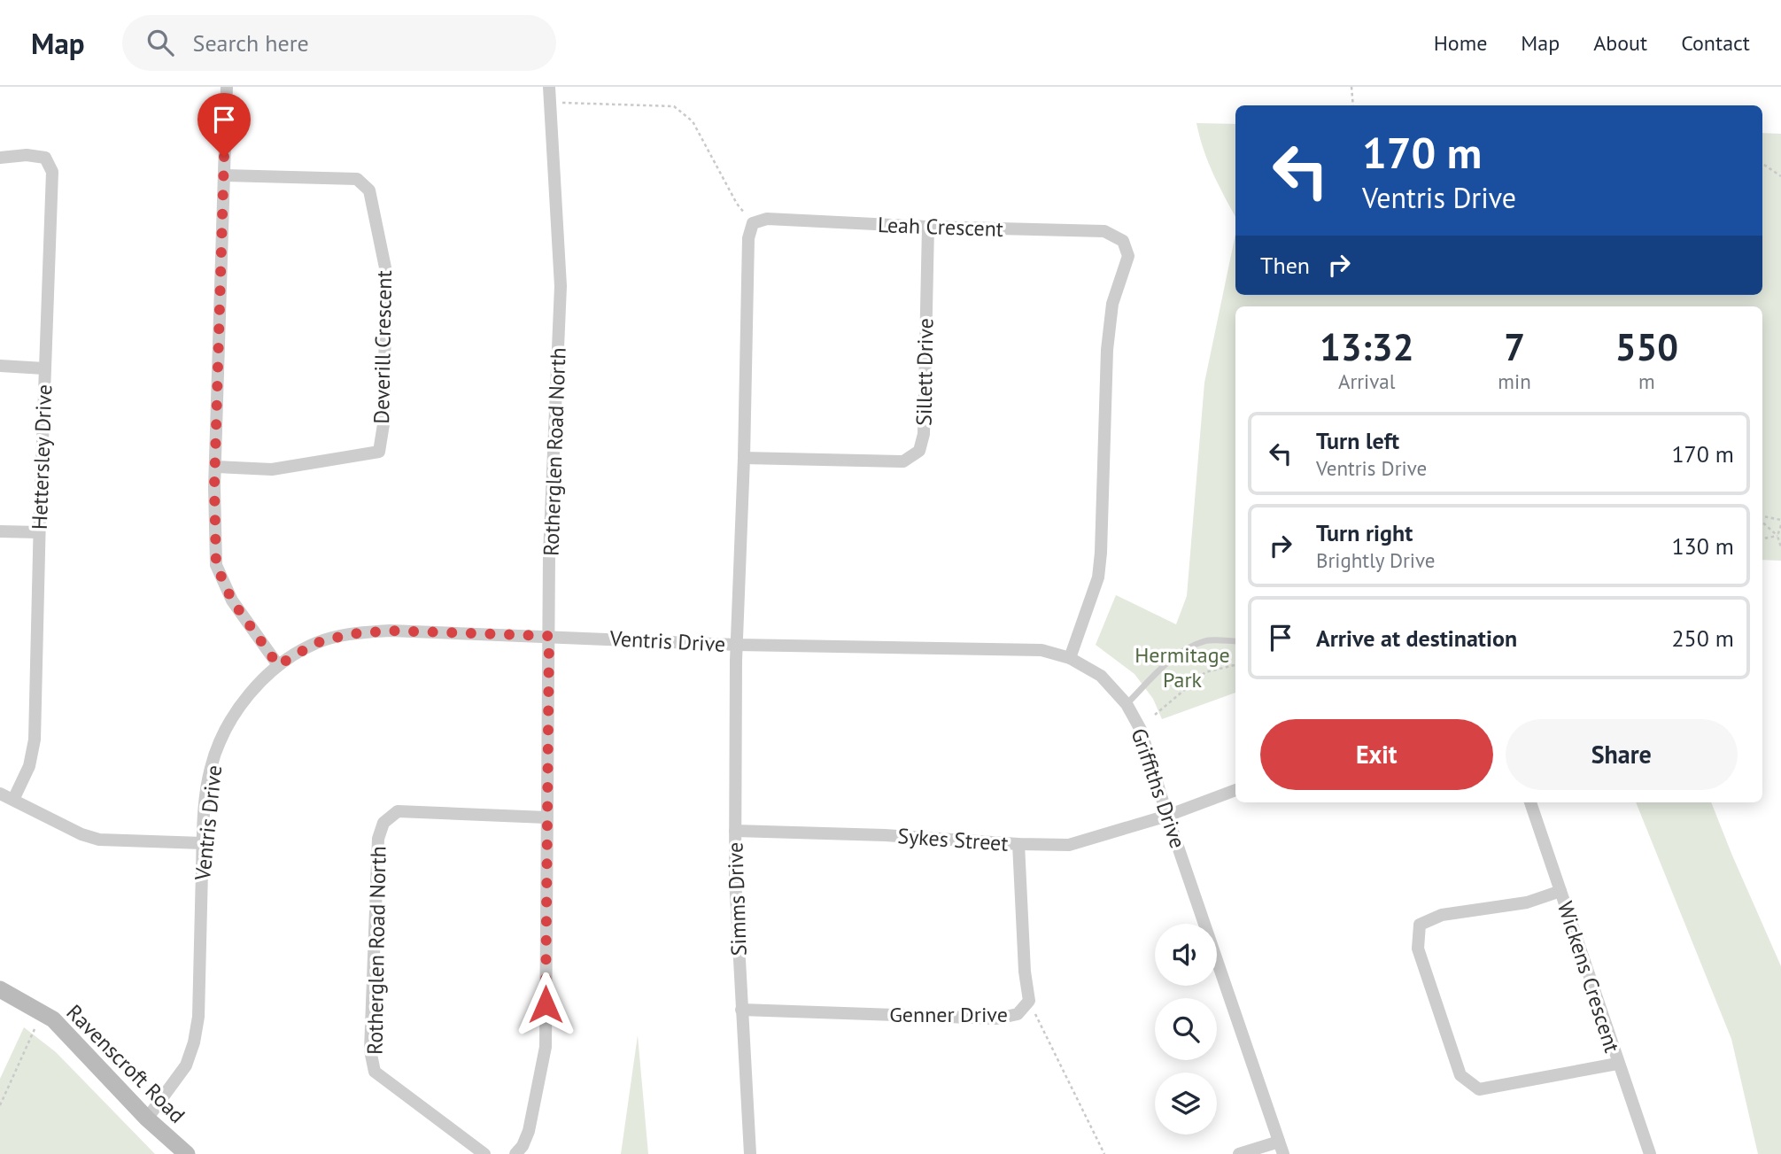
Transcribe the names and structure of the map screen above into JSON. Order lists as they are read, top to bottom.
{
  "streets": {
    "street": [
      "Leah Crescent",
      "Deverill Crescent",
      "Sillett Drive",
      "Rotherglen Road North",
      "Hettersley Drive",
      "Ventris Drive",
      "Griffiths Drive",
      "Sykes Street",
      "Simms Drive",
      "Wickens Crescent",
      "Genner Drive",
      "Ravenscroft Road"
    ]
  },
  "crossings": [
    ["Leah Crescent", "Sillett Drive"],
    ["Leah Crescent", "Griffiths Drive"],
    ["Rotherglen Road North", "Ventris Drive"],
    ["Ventris Drive", "Griffiths Drive"],
    ["Ventris Drive", "Simms Drive"],
    ["Ventris Drive", "Ravenscroft Road"],
    ["Griffiths Drive", "Sykes Street"],
    ["Griffiths Drive", "Simms Drive"],
    ["Sykes Street", "Simms Drive"],
    ["Sykes Street", "Genner Drive"],
    ["Simms Drive", "Genner Drive"]
  ],
  "parks": ["Hermitage Park"],
  "page": {
    "header": "Map",
    "search": "Search here",
    "nav": [
      "Home",
      "Map",
      "About",
      "Contact"
    ],
    "turn": ["170 m", "Ventris Drive"],
    "then": "Then",
    "eta": [
      "13:32",
      "Arrival",
      "7",
      "min",
      "550",
      "m"
    ],
    "list": [
      {
        "name": "Turn left",
        "note": "Ventris Drive",
        "value": "170 m"
      },
      {
        "name": "Turn right",
        "note": "Brightly Drive",
        "value": "130 m"
      },
      {
        "name": "Arrive at destination",
        "value": "250 m"
      }
    ],
    "buttons": ["Exit", "Share"]
  }
}
